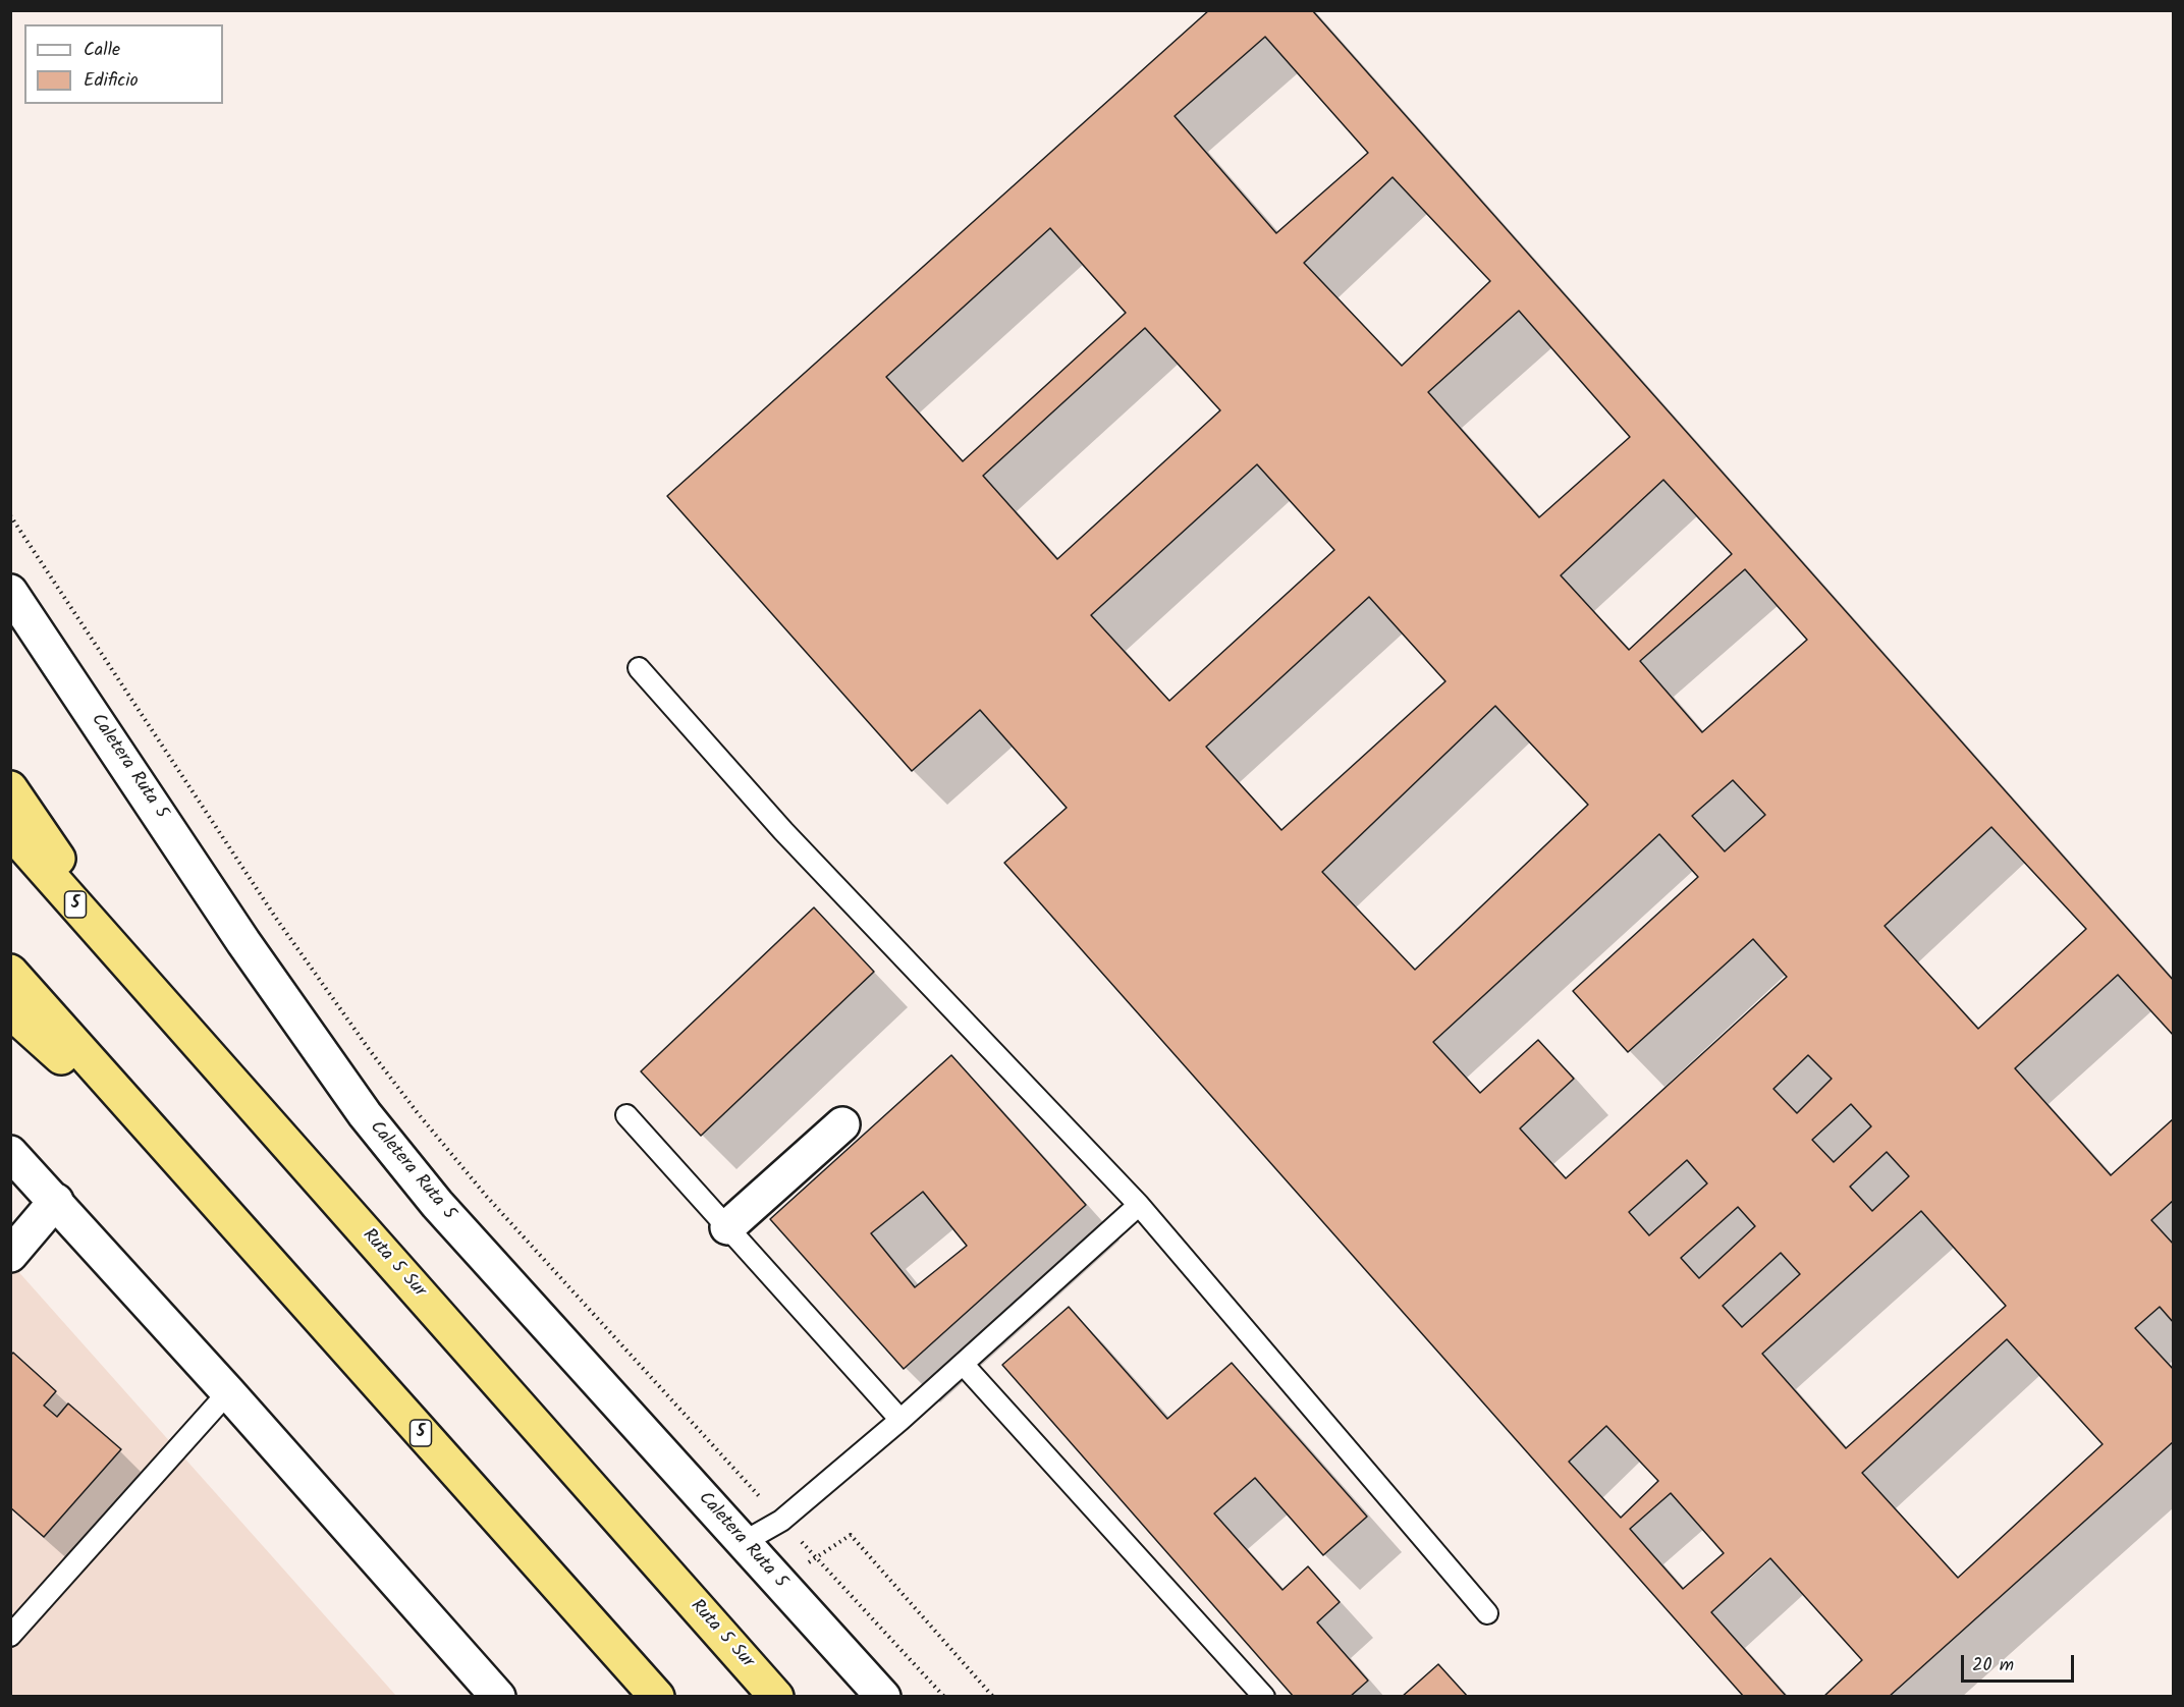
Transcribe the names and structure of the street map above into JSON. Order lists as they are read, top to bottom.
{
  "streets": {
    "highway": ["5", "Ruta 5 Sur"],
    "street": ["Caletera Ruta 5"]
  },
  "legend": ["Calle", "Edificio"],
  "scale_bar": "20 m"
}
